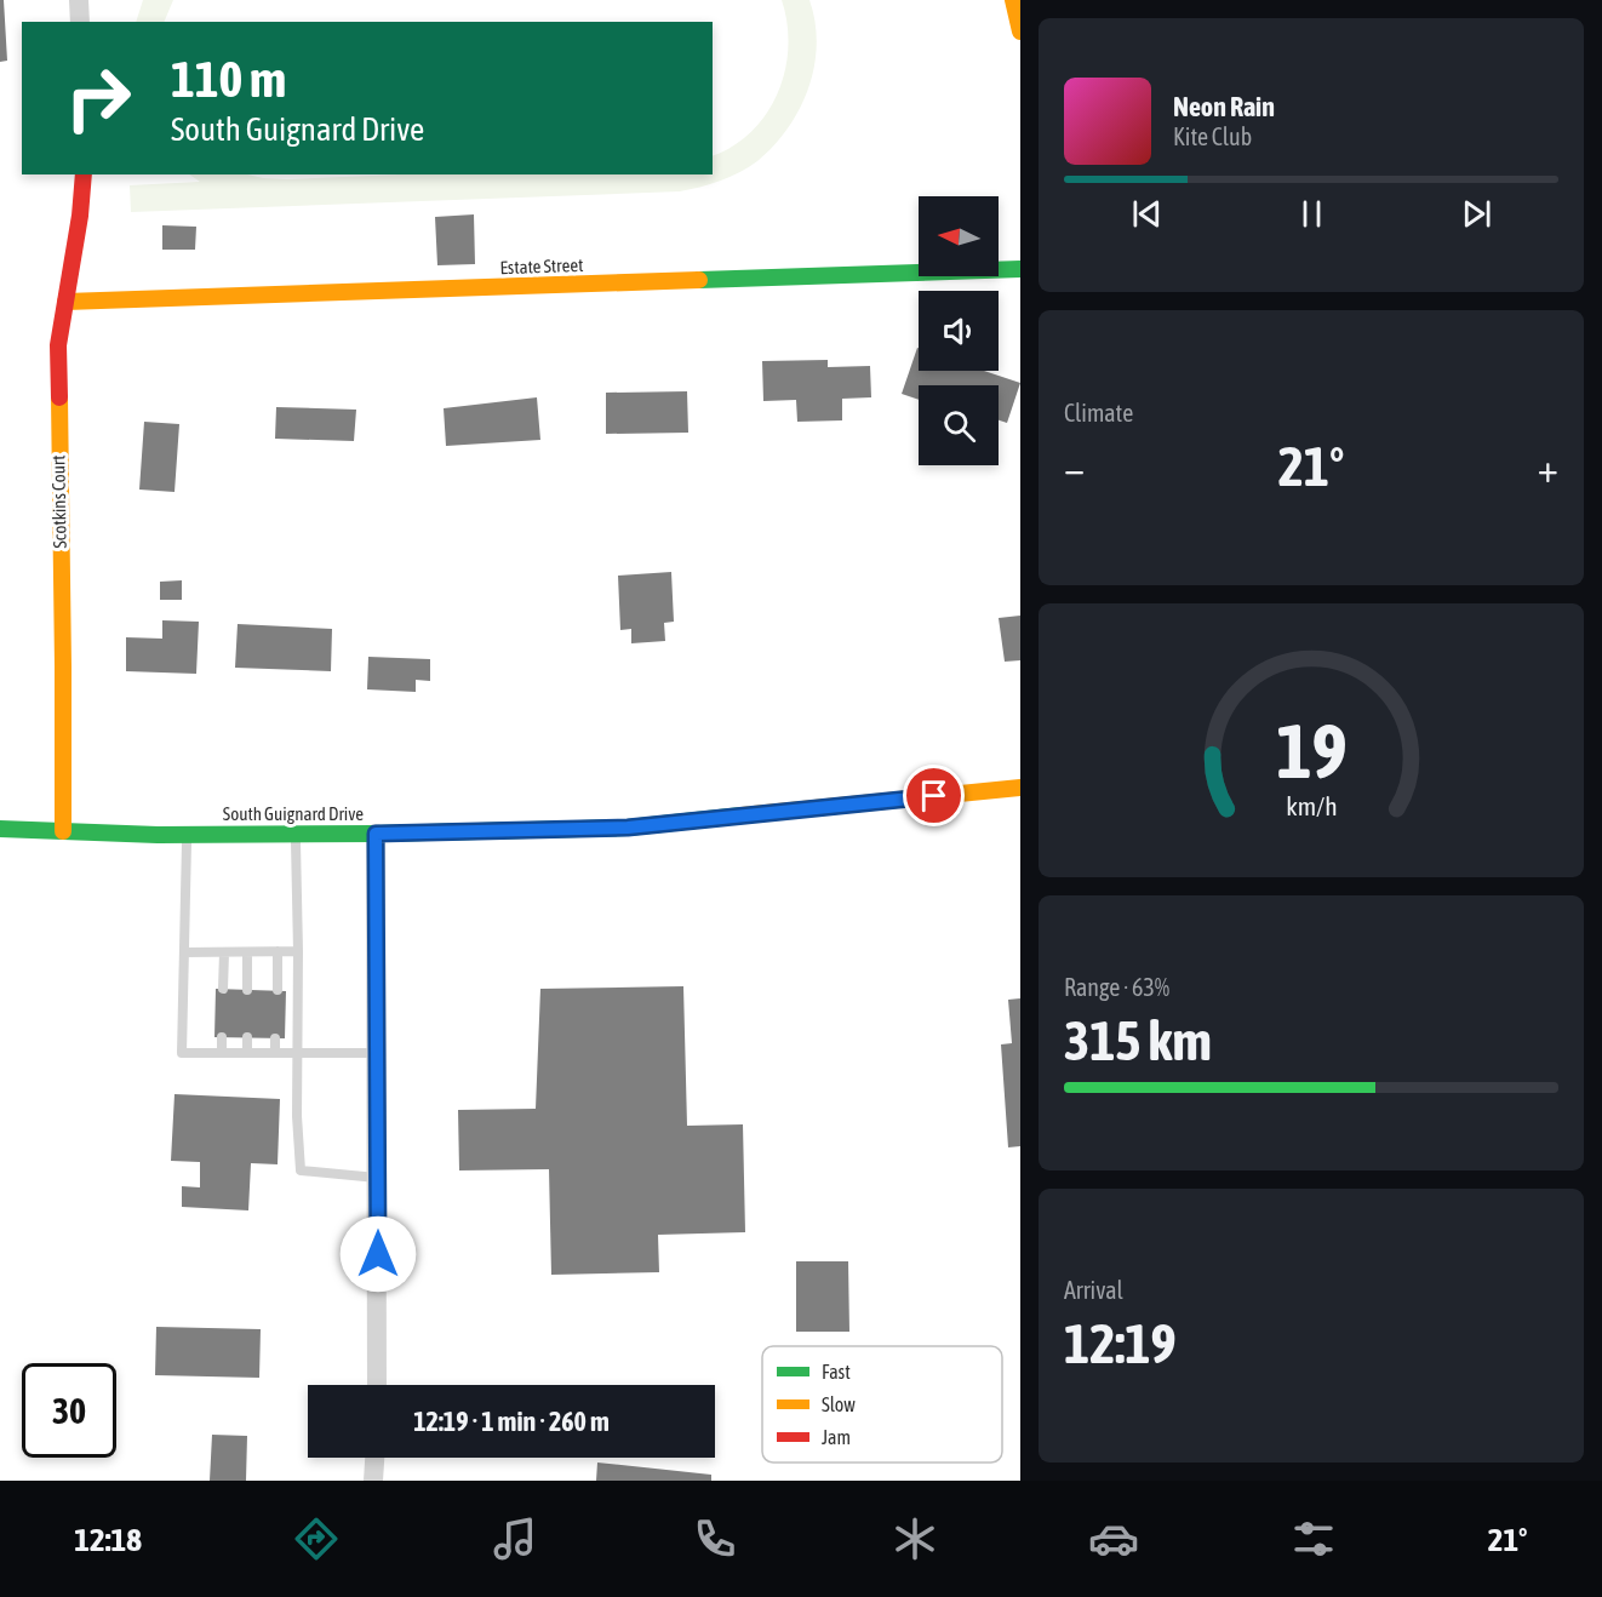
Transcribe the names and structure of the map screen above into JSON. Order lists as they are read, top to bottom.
{
  "streets": {
    "main road": ["Estate Street", "Scotkins Court", "South Guignard Drive"]
  },
  "crossings": [
    ["Estate Street", "Scotkins Court"],
    ["Scotkins Court", "South Guignard Drive"]
  ],
  "legend": ["Fast", "Slow", "Jam"],
  "north": "left",
  "page": {
    "turn": ["110 m", "South Guignard Drive"],
    "song": ["Neon Rain", "Kite Club"],
    "tile": [
      "Climate",
      ["Range · 63%", "315 km"],
      ["Arrival", "12:19"]
    ],
    "heat": ["−", "21°", "+"],
    "limit": "30",
    "trip": "12:19 · 1 min · 260 m",
    "tabs": ["12:18", "21°"],
    "gauge": ["19", "km/h"]
  }
}
